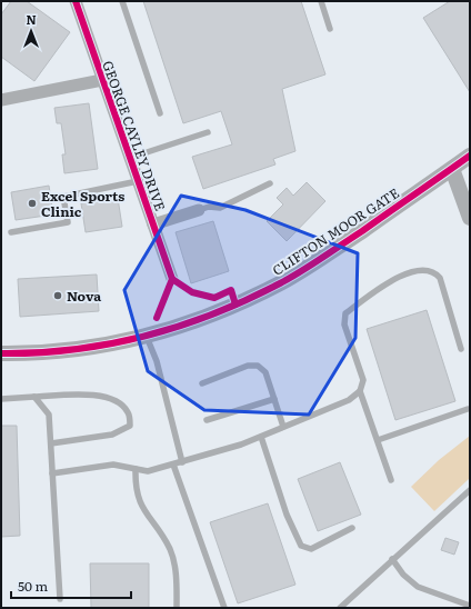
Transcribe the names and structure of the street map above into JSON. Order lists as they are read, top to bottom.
{
  "streets": {
    "street": ["GEORGE CAYLEY DRIVE", "CLIFTON MOOR GATE"]
  },
  "places": ["Excel Sports Clinic", "Nova"],
  "scale_bar": "50 m",
  "north": "top"
}
